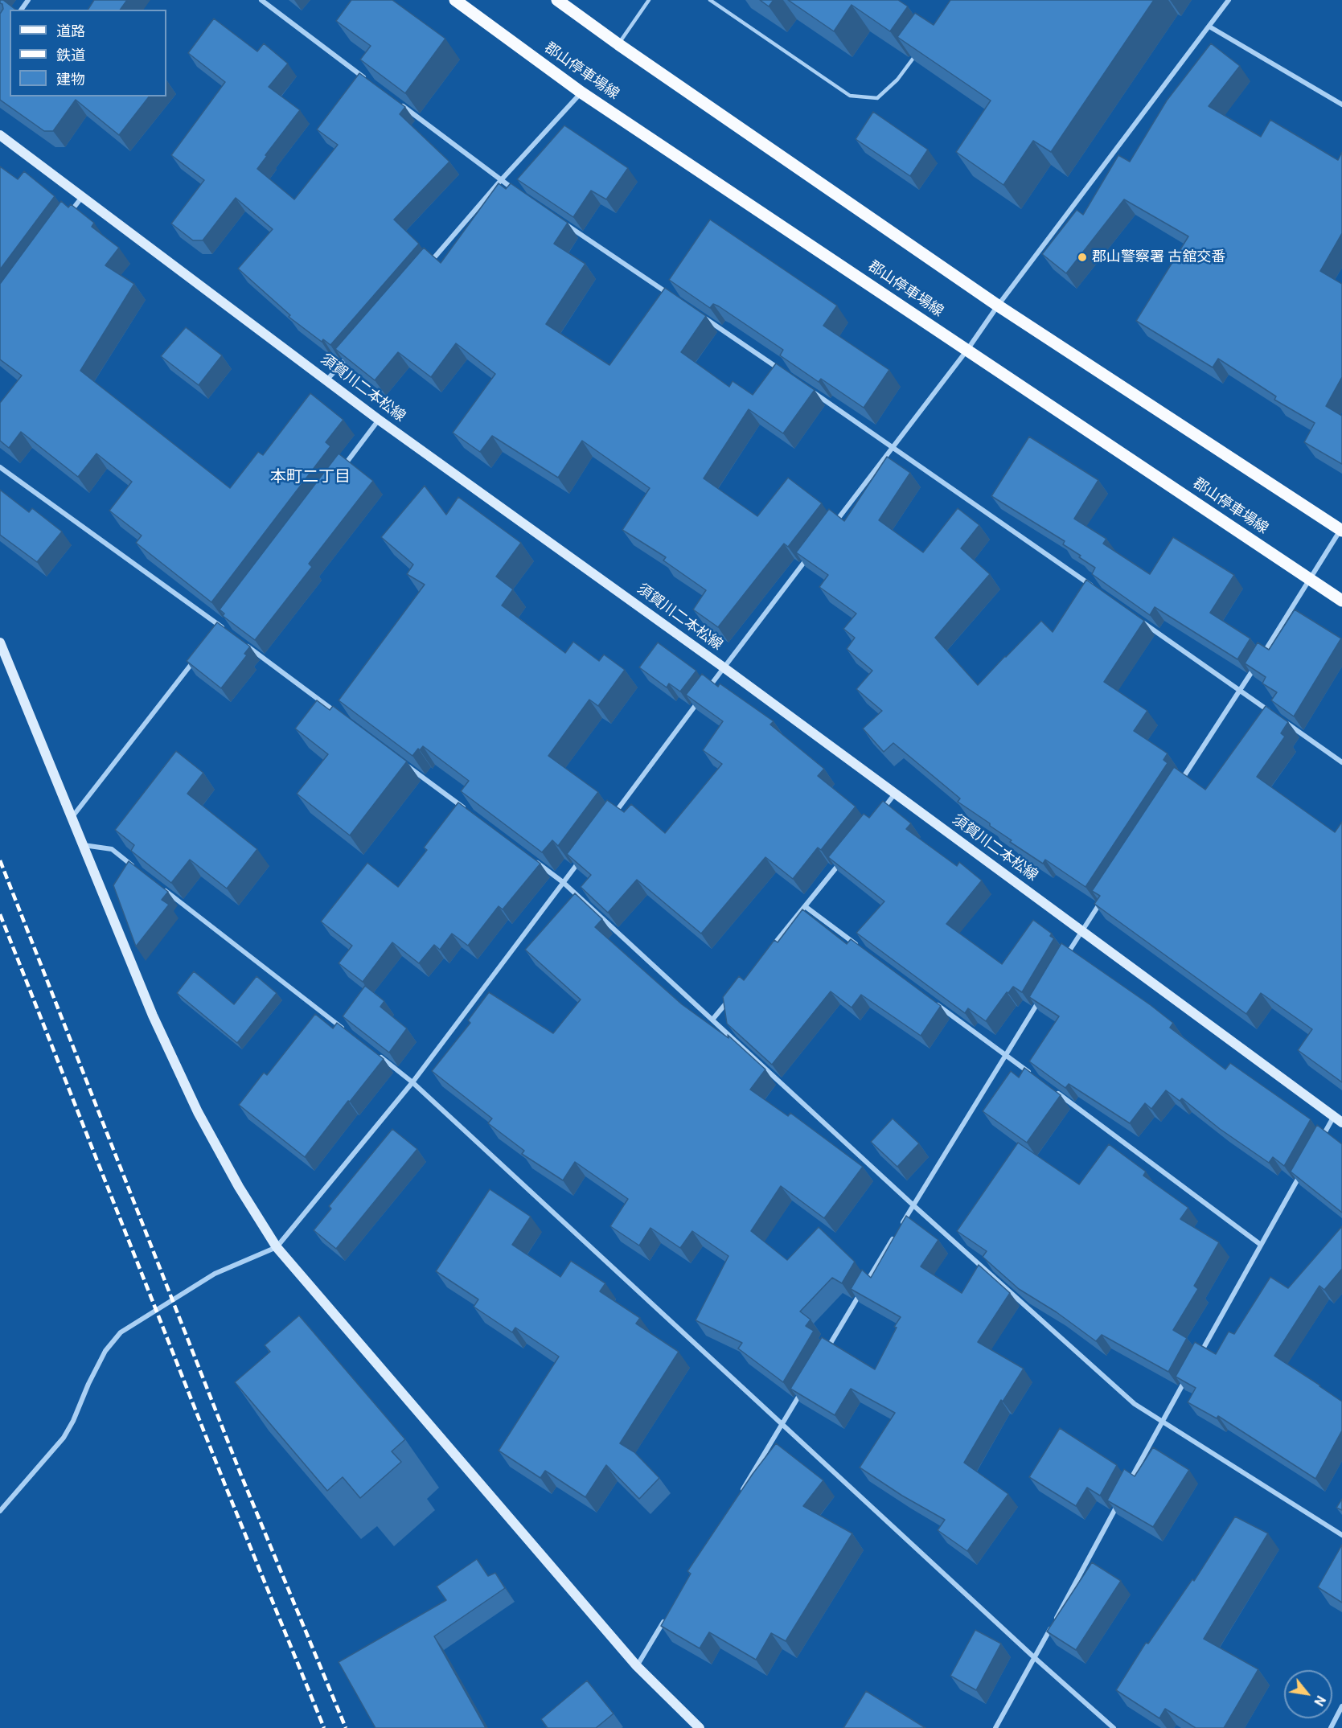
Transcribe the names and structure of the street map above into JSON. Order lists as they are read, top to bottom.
{
  "streets": {
    "main road": ["郡山停車場線", "須賀川二本松線"]
  },
  "districts": ["本町二丁目"],
  "places": ["郡山警察署 古舘交番"],
  "legend": ["道路", "鉄道", "建物"],
  "north": "bottom right"
}
